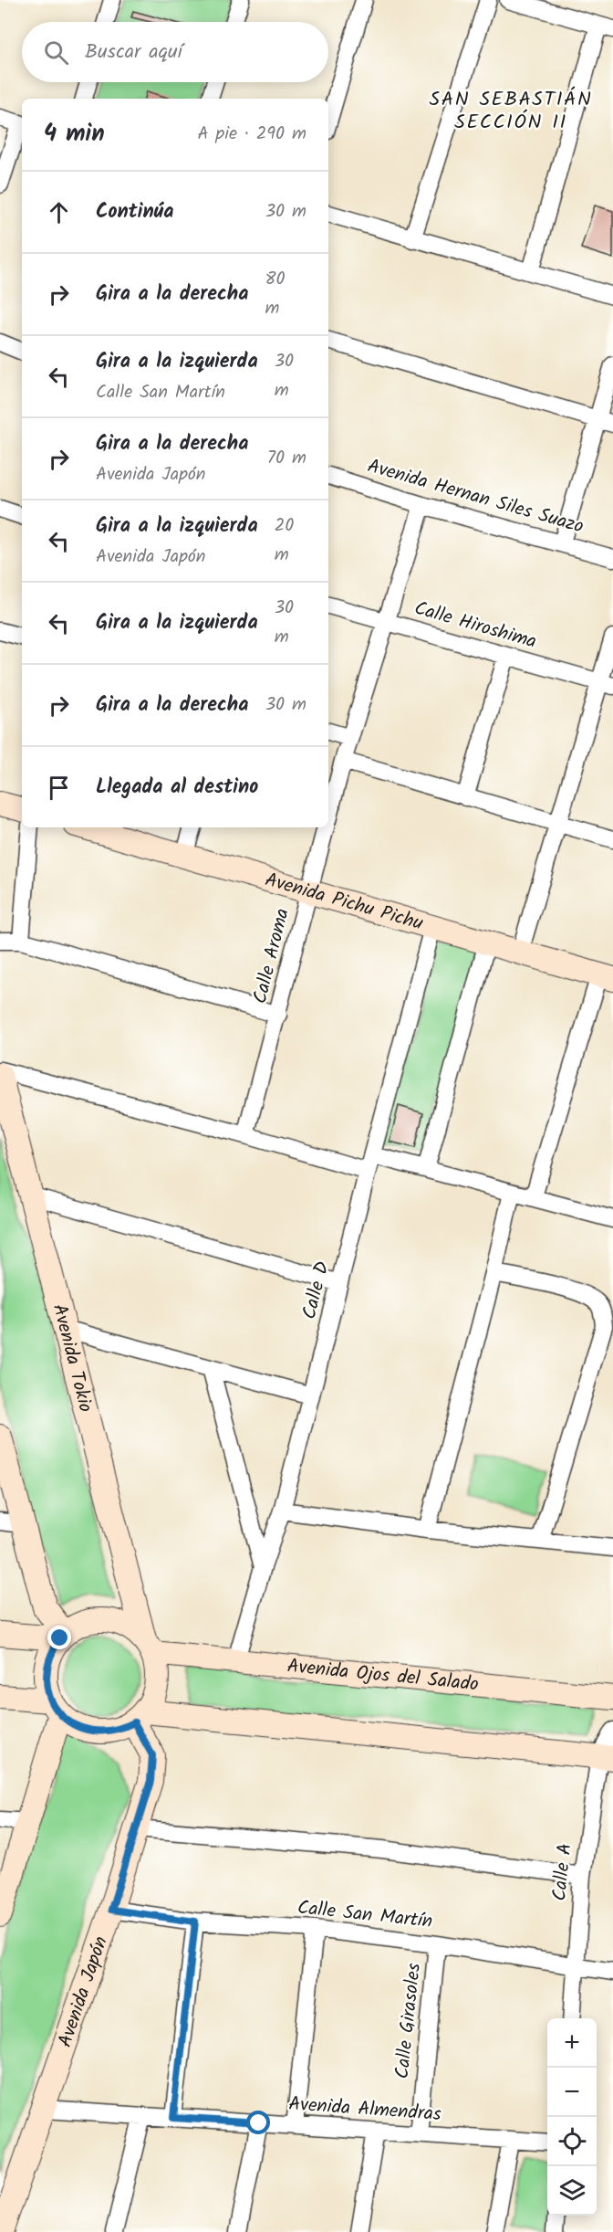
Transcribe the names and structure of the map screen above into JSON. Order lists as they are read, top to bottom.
{
  "streets": {
    "street": [
      "Avenida Hernan Siles Suazo",
      "Calle Hiroshima",
      "Avenida Pichu Pichu",
      "Calle Aroma",
      "Calle D",
      "Avenida Tokio",
      "Avenida Ojos del Salado",
      "Calle A",
      "Calle San Martín",
      "Avenida Japón",
      "Calle Girasoles",
      "Avenida Almendras"
    ]
  },
  "crossings": [
    ["Avenida Hernan Siles Suazo", "Calle Aroma"],
    ["Calle Hiroshima", "Calle Aroma"],
    ["Avenida Pichu Pichu", "Calle Aroma"],
    ["Avenida Pichu Pichu", "Calle D"],
    ["Calle D", "Avenida Ojos del Salado"],
    ["Avenida Tokio", "Avenida Ojos del Salado"],
    ["Avenida Tokio", "Avenida Japón"],
    ["Avenida Ojos del Salado", "Avenida Japón"],
    ["Calle A", "Calle San Martín"],
    ["Calle San Martín", "Avenida Japón"],
    ["Calle San Martín", "Calle Girasoles"],
    ["Avenida Japón", "Avenida Almendras"],
    ["Calle Girasoles", "Avenida Almendras"]
  ],
  "districts": ["SAN SEBASTIÁN SECCIÓN II"],
  "page": {
    "search": "Buscar aquí",
    "heading": ["4 min", "A pie · 290 m"],
    "list": [
      ["Continúa", "30 m"],
      ["Gira a la derecha", "80 m"],
      ["Gira a la izquierda", "Calle San Martín", "30 m"],
      ["Gira a la derecha", "Avenida Japón", "70 m"],
      ["Gira a la izquierda", "Avenida Japón", "20 m"],
      ["Gira a la izquierda", "30 m"],
      ["Gira a la derecha", "30 m"],
      "Llegada al destino"
    ],
    "map_buttons": ["+", "−"]
  }
}
